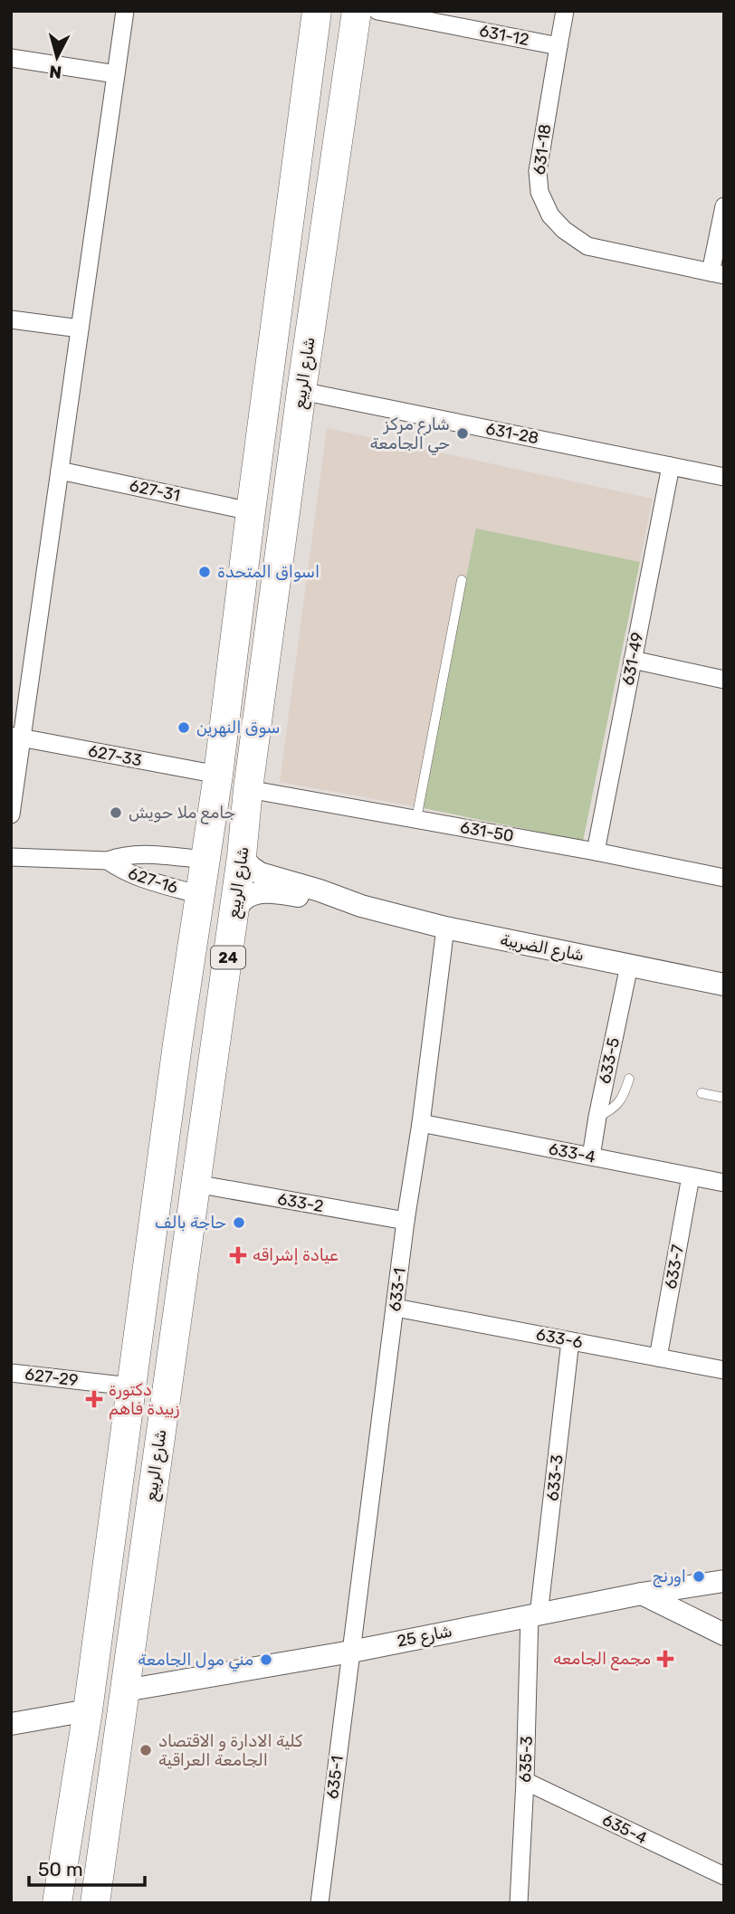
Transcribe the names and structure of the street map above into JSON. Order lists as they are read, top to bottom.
{
  "streets": {
    "main road": ["شارع الربيع", "24"],
    "street": [
      "631-12",
      "631-18",
      "631-28",
      "627-31",
      "631-49",
      "627-33",
      "631-50",
      "627-16",
      "شارع الضريبة",
      "633-5",
      "633-4",
      "633-2",
      "633-7",
      "633-1",
      "633-6",
      "627-29",
      "633-3",
      "شارع 25",
      "635-3",
      "635-1",
      "635-4"
    ]
  },
  "crossings": [
    ["631-12", "631-18"],
    ["شارع الربيع", "631-28"],
    ["شارع الربيع", "631-50"],
    ["شارع الربيع", "شارع الضريبة"],
    ["شارع الربيع", "633-2"],
    ["شارع الربيع", "شارع 25"],
    ["631-28", "631-49"],
    ["627-31", "24"],
    ["631-49", "631-50"],
    ["627-33", "24"],
    ["627-16", "24"],
    ["شارع الضريبة", "633-5"],
    ["شارع الضريبة", "633-1"],
    ["24", "627-29"],
    ["633-5", "633-4"],
    ["633-4", "633-7"],
    ["633-4", "633-1"],
    ["633-2", "633-1"],
    ["633-7", "633-6"],
    ["633-1", "633-6"],
    ["633-1", "شارع 25"],
    ["633-1", "635-1"],
    ["633-6", "633-3"],
    ["633-3", "شارع 25"],
    ["633-3", "635-3"],
    ["شارع 25", "635-3"],
    ["شارع 25", "635-1"],
    ["635-3", "635-4"]
  ],
  "places": {
    "other": [
      "شارع مركز حي الجامعة",
      "اسواق المتحدة",
      "سوق النهرين",
      "جامع ملا حويش",
      "حاجة بالف",
      "اورنج",
      "مني مول الجامعة",
      "كلية الادارة و الاقتصاد الجامعة العراقية"
    ],
    "health": ["عيادة إشراقه", "دكتورة زبيدة فاهم", "مجمع الجامعه"]
  },
  "scale_bar": "50 m",
  "north": "bottom"
}
